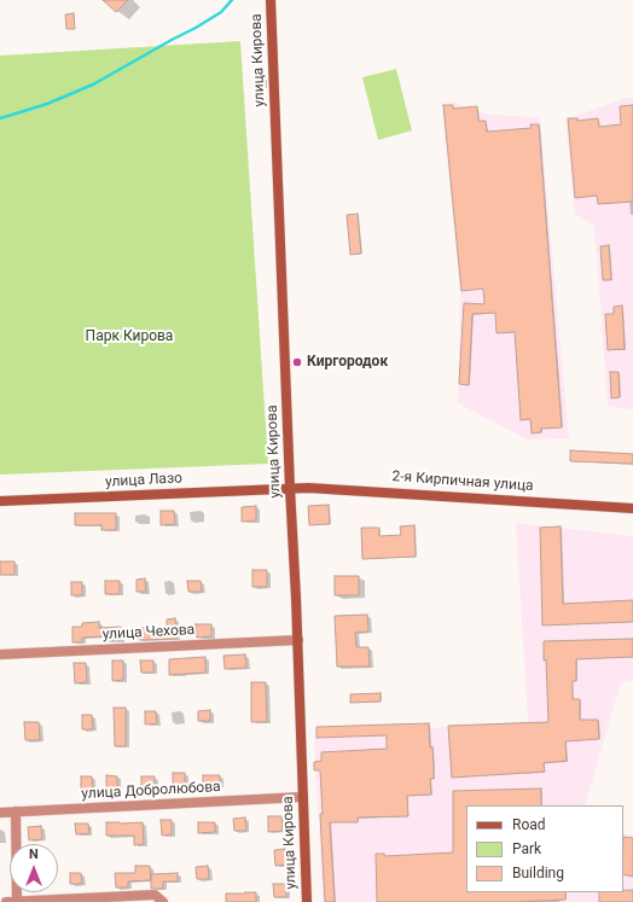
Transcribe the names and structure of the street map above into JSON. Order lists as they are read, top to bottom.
{
  "streets": {
    "main road": ["улица Кирова", "улица Лазо", "2-я Кирпичная улица"],
    "street": ["улица Чехова", "улица Добролюбова"]
  },
  "crossings": [
    ["улица Кирова", "улица Лазо"],
    ["улица Кирова", "2-я Кирпичная улица"],
    ["улица Кирова", "улица Чехова"],
    ["улица Кирова", "улица Добролюбова"],
    ["улица Лазо", "2-я Кирпичная улица"]
  ],
  "parks": ["Парк Кирова"],
  "places": ["Киргородок"],
  "legend": ["Road", "Park", "Building"],
  "north": "top"
}
